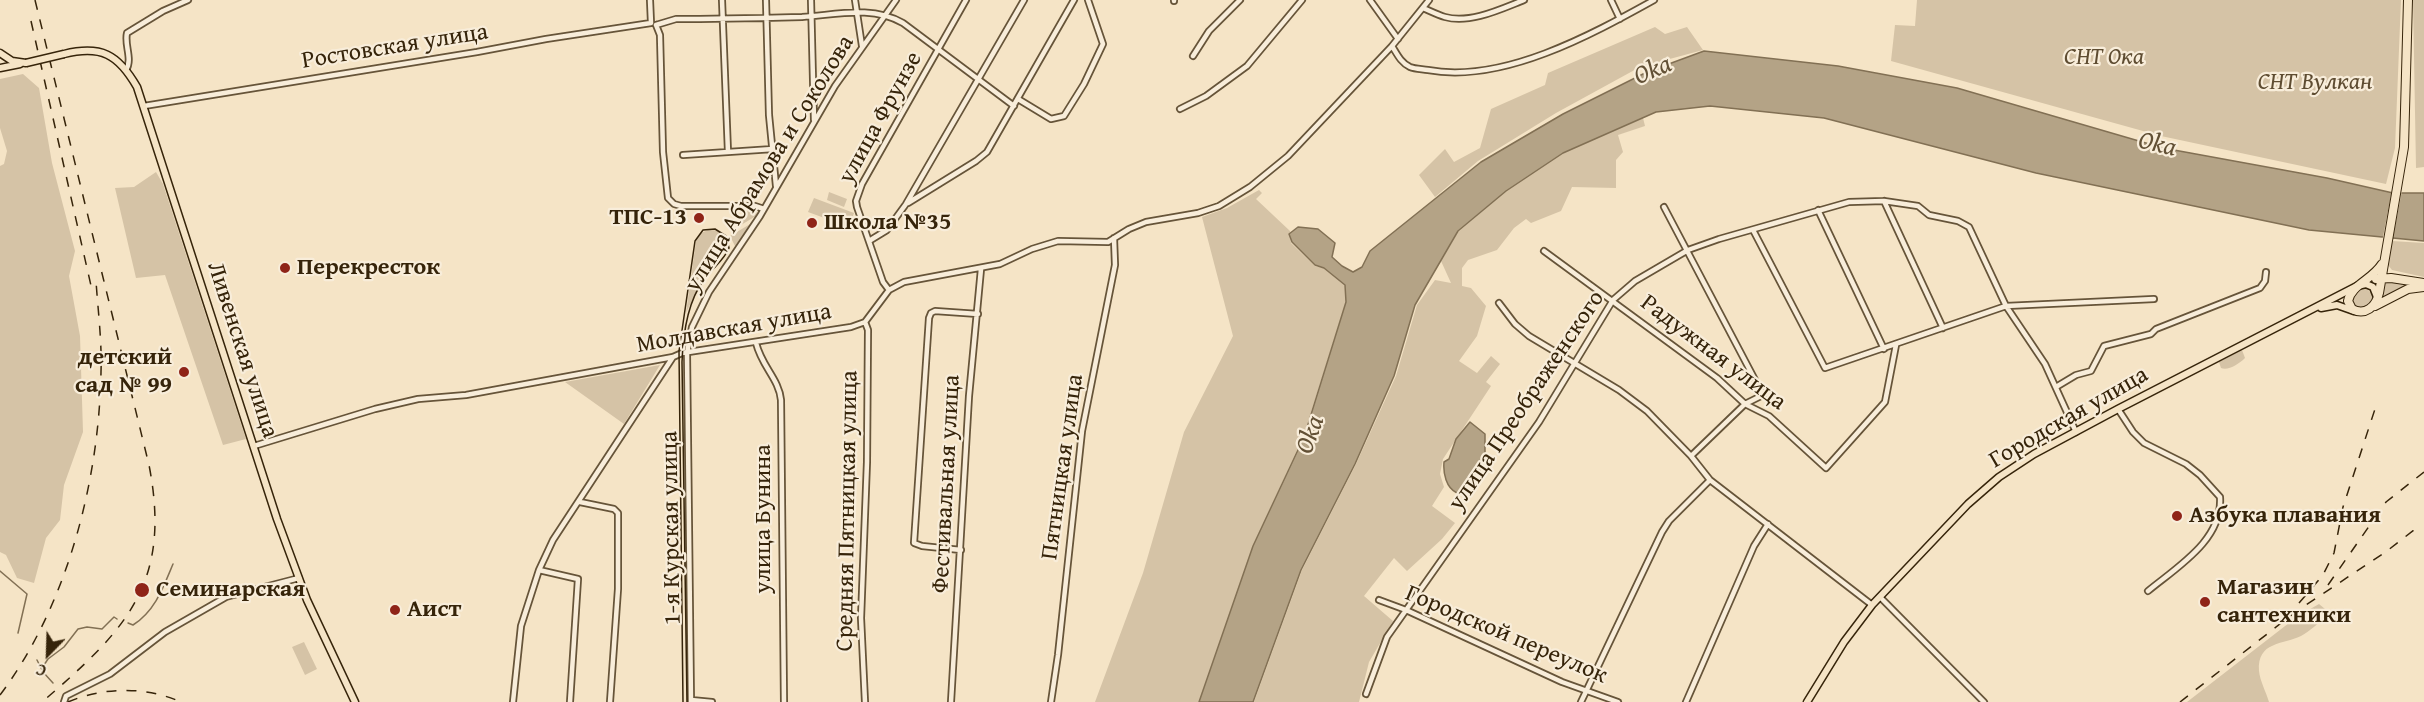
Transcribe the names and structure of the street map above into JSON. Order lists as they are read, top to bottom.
{
  "streets": {
    "main road": ["Ливенская улица", "Городская улица"],
    "street": [
      "Ростовская улица",
      "улица Фрунзе",
      "улица Абрамова и Соколова",
      "Молдавская улица",
      "Радужная улица",
      "улица Преображенского",
      "Пятницкая улица",
      "Фестивальная улица",
      "Средняя Пятницкая улица",
      "улица Бунина",
      "1-я Курская улица",
      "Городской переулок"
    ]
  },
  "crossings": [
    ["Ростовская улица", "улица Фрунзе"],
    ["Ростовская улица", "улица Абрамова и Соколова"],
    ["Ростовская улица", "Ливенская улица"],
    ["улица Фрунзе", "Молдавская улица"],
    ["улица Абрамова и Соколова", "Молдавская улица"],
    ["улица Абрамова и Соколова", "1-я Курская улица"],
    ["Молдавская улица", "Ливенская улица"],
    ["Молдавская улица", "Средняя Пятницкая улица"],
    ["Молдавская улица", "улица Бунина"],
    ["Молдавская улица", "1-я Курская улица"],
    ["Радужная улица", "улица Преображенского"],
    ["улица Преображенского", "Городской переулок"]
  ],
  "water": ["Oka"],
  "parks": ["СНТ Ока", "СНТ Вулкан"],
  "places": [
    "ТПС-13",
    "Школа №35",
    "Перекресток",
    "детский сад № 99",
    "Азбука плавания",
    "Семинарская",
    "Магазин сантехники",
    "Аист"
  ],
  "north": "bottom left"
}
